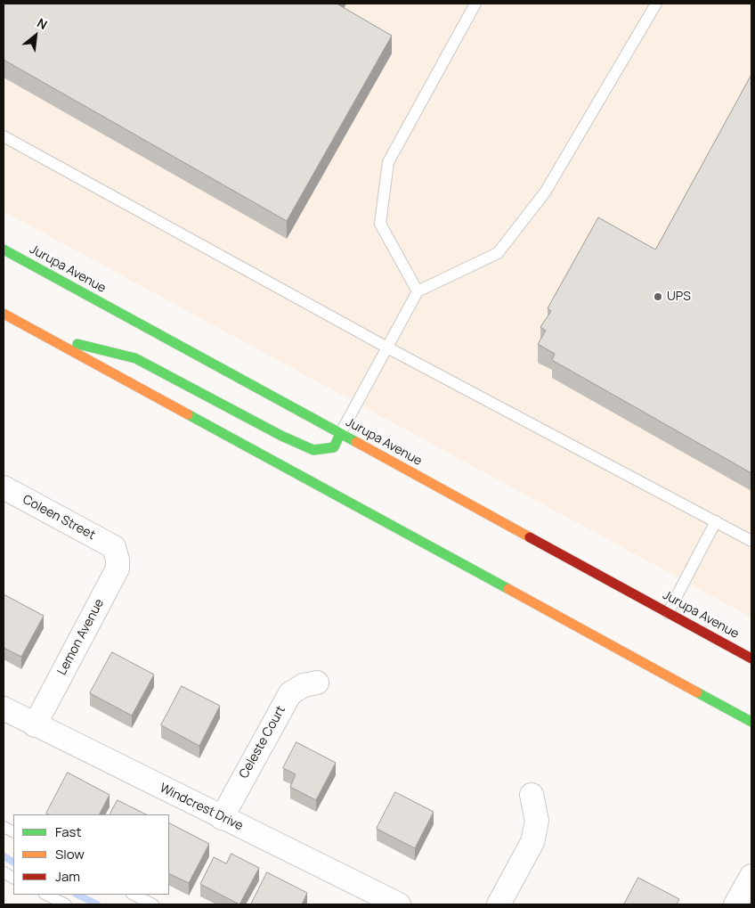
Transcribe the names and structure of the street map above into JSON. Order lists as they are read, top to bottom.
{
  "streets": {
    "main road": ["Jurupa Avenue"],
    "street": [
      "Coleen Street",
      "Lemon Avenue",
      "Celeste Court",
      "Windcrest Drive"
    ]
  },
  "crossings": [
    ["Coleen Street", "Lemon Avenue"],
    ["Lemon Avenue", "Windcrest Drive"],
    ["Celeste Court", "Windcrest Drive"]
  ],
  "places": ["UPS"],
  "legend": ["Fast", "Slow", "Jam"],
  "north": "top right"
}
